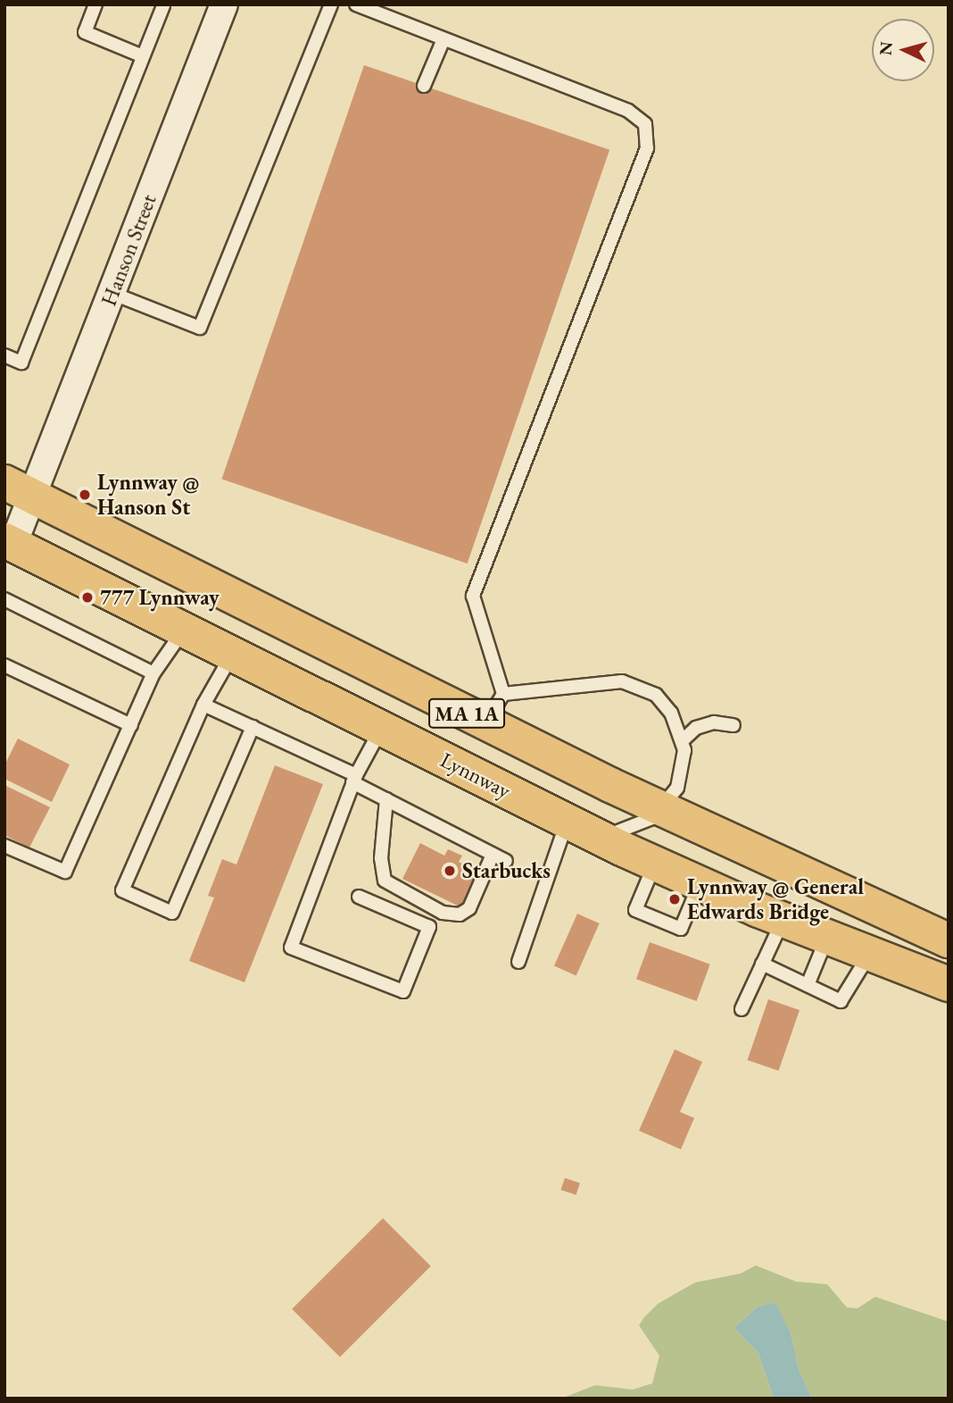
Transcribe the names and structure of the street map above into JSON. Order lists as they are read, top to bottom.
{
  "streets": {
    "highway": ["MA 1A", "Lynnway"],
    "street": ["Hanson Street"]
  },
  "crossings": [
    ["Hanson Street", "MA 1A"],
    ["Hanson Street", "Lynnway"],
    ["MA 1A", "Lynnway"]
  ],
  "places": [
    "Lynnway @ Hanson St",
    "777 Lynnway",
    "Starbucks",
    "Lynnway @ General Edwards Bridge"
  ],
  "north": "left"
}
